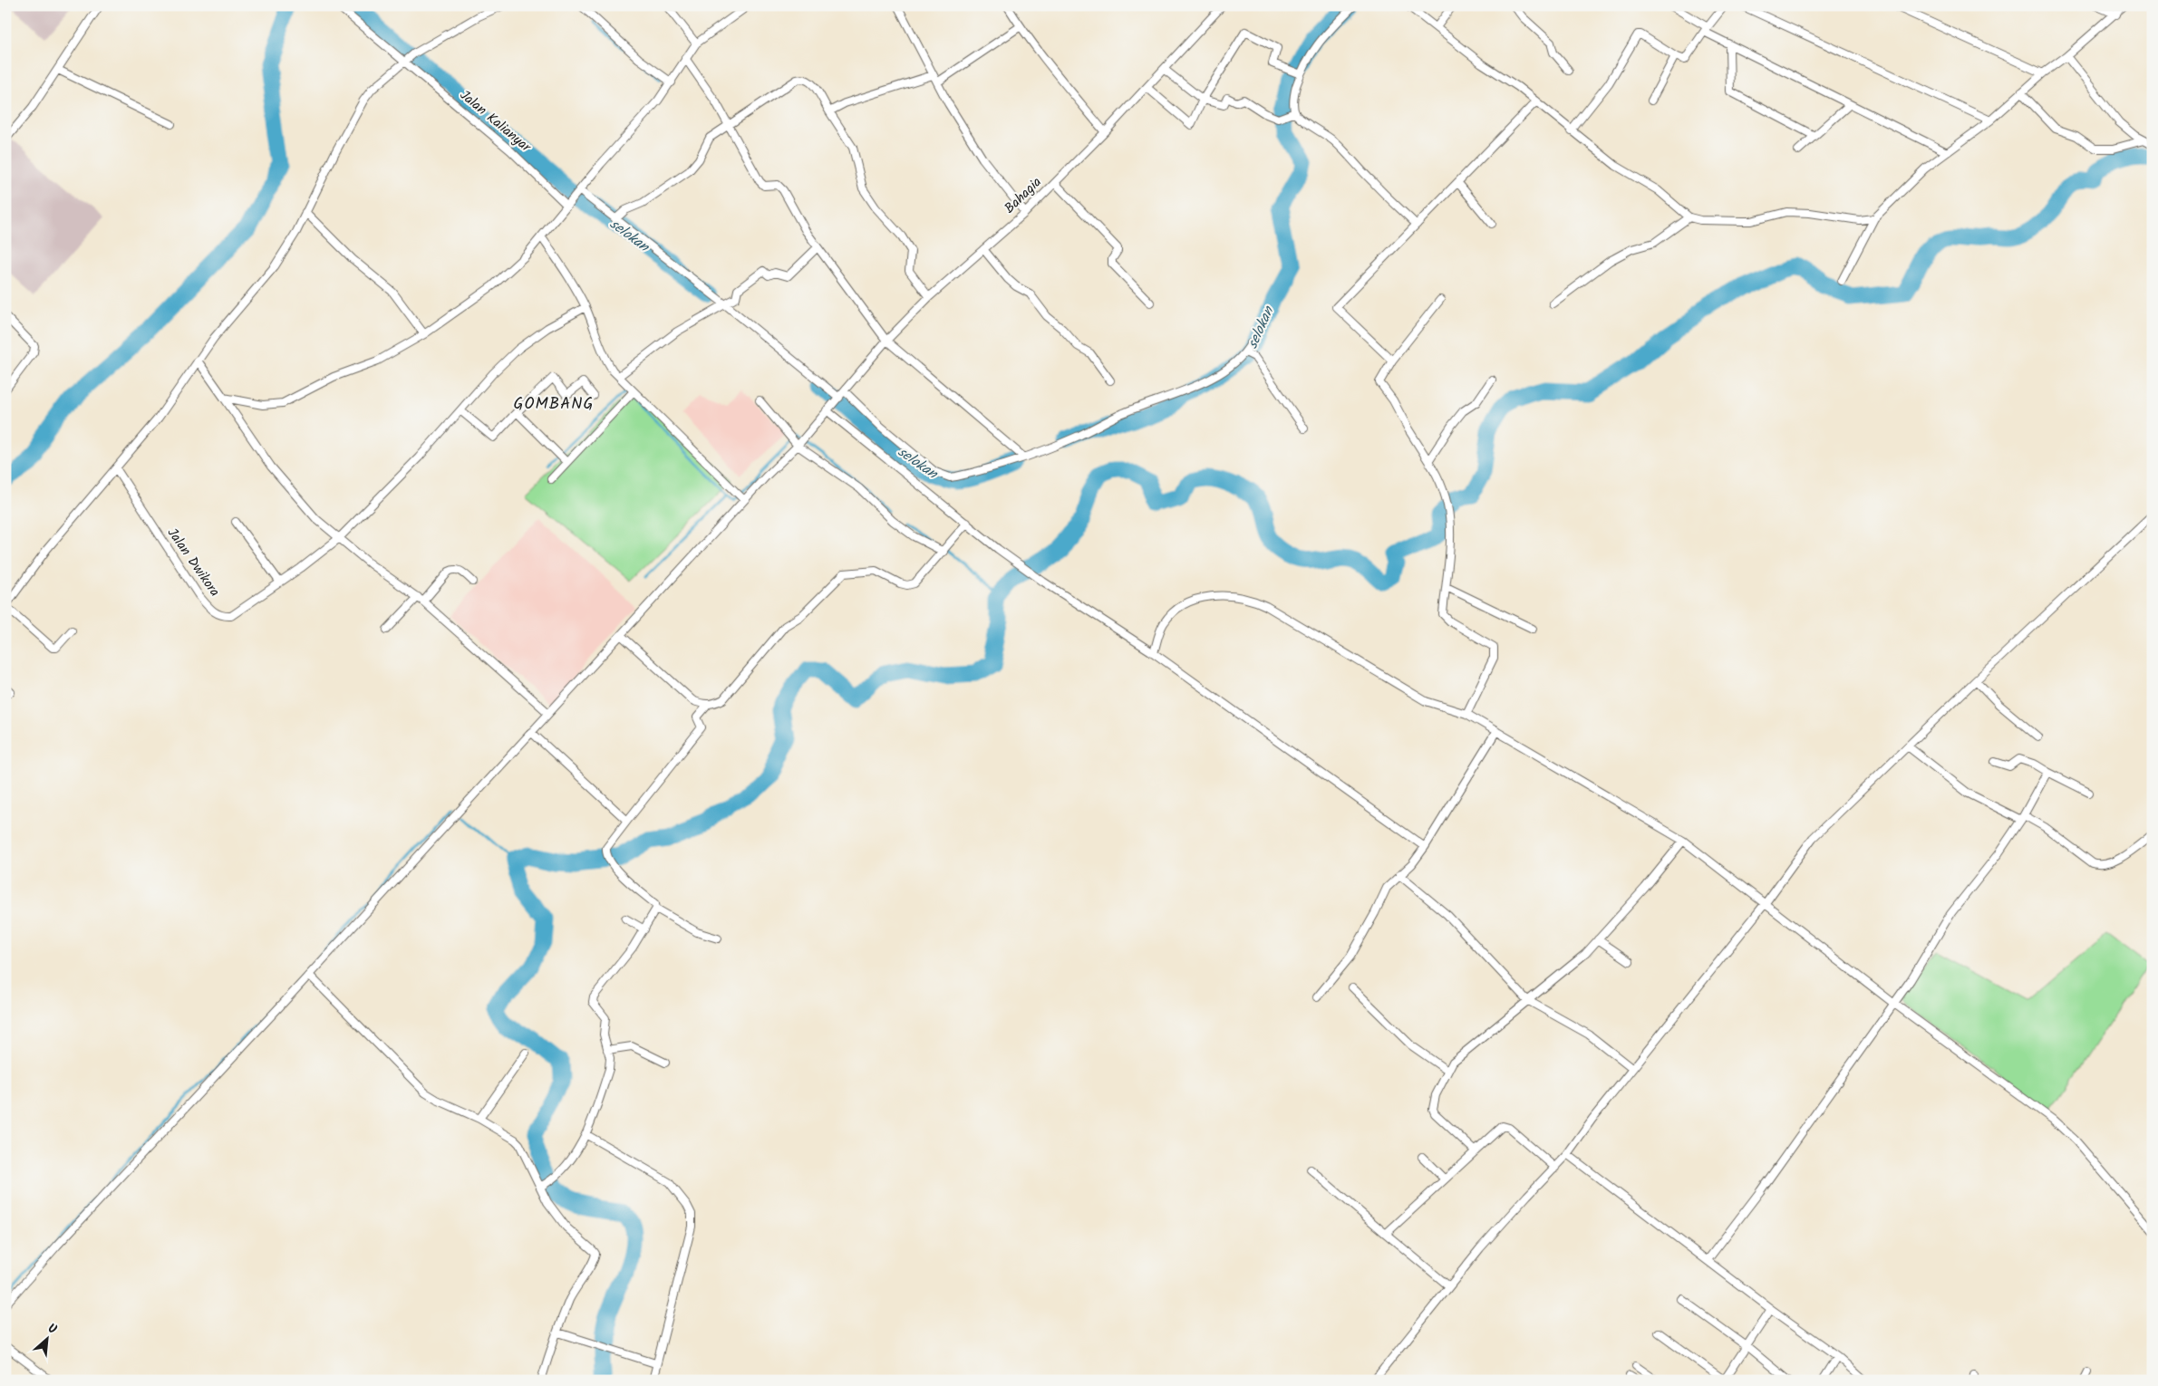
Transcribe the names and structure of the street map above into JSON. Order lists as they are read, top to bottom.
{
  "streets": {
    "street": ["Jalan Kalianyar", "Bahagia", "Jalan Dwikora"]
  },
  "districts": ["GOMBANG"],
  "water": ["selokan"],
  "north": "top right"
}
